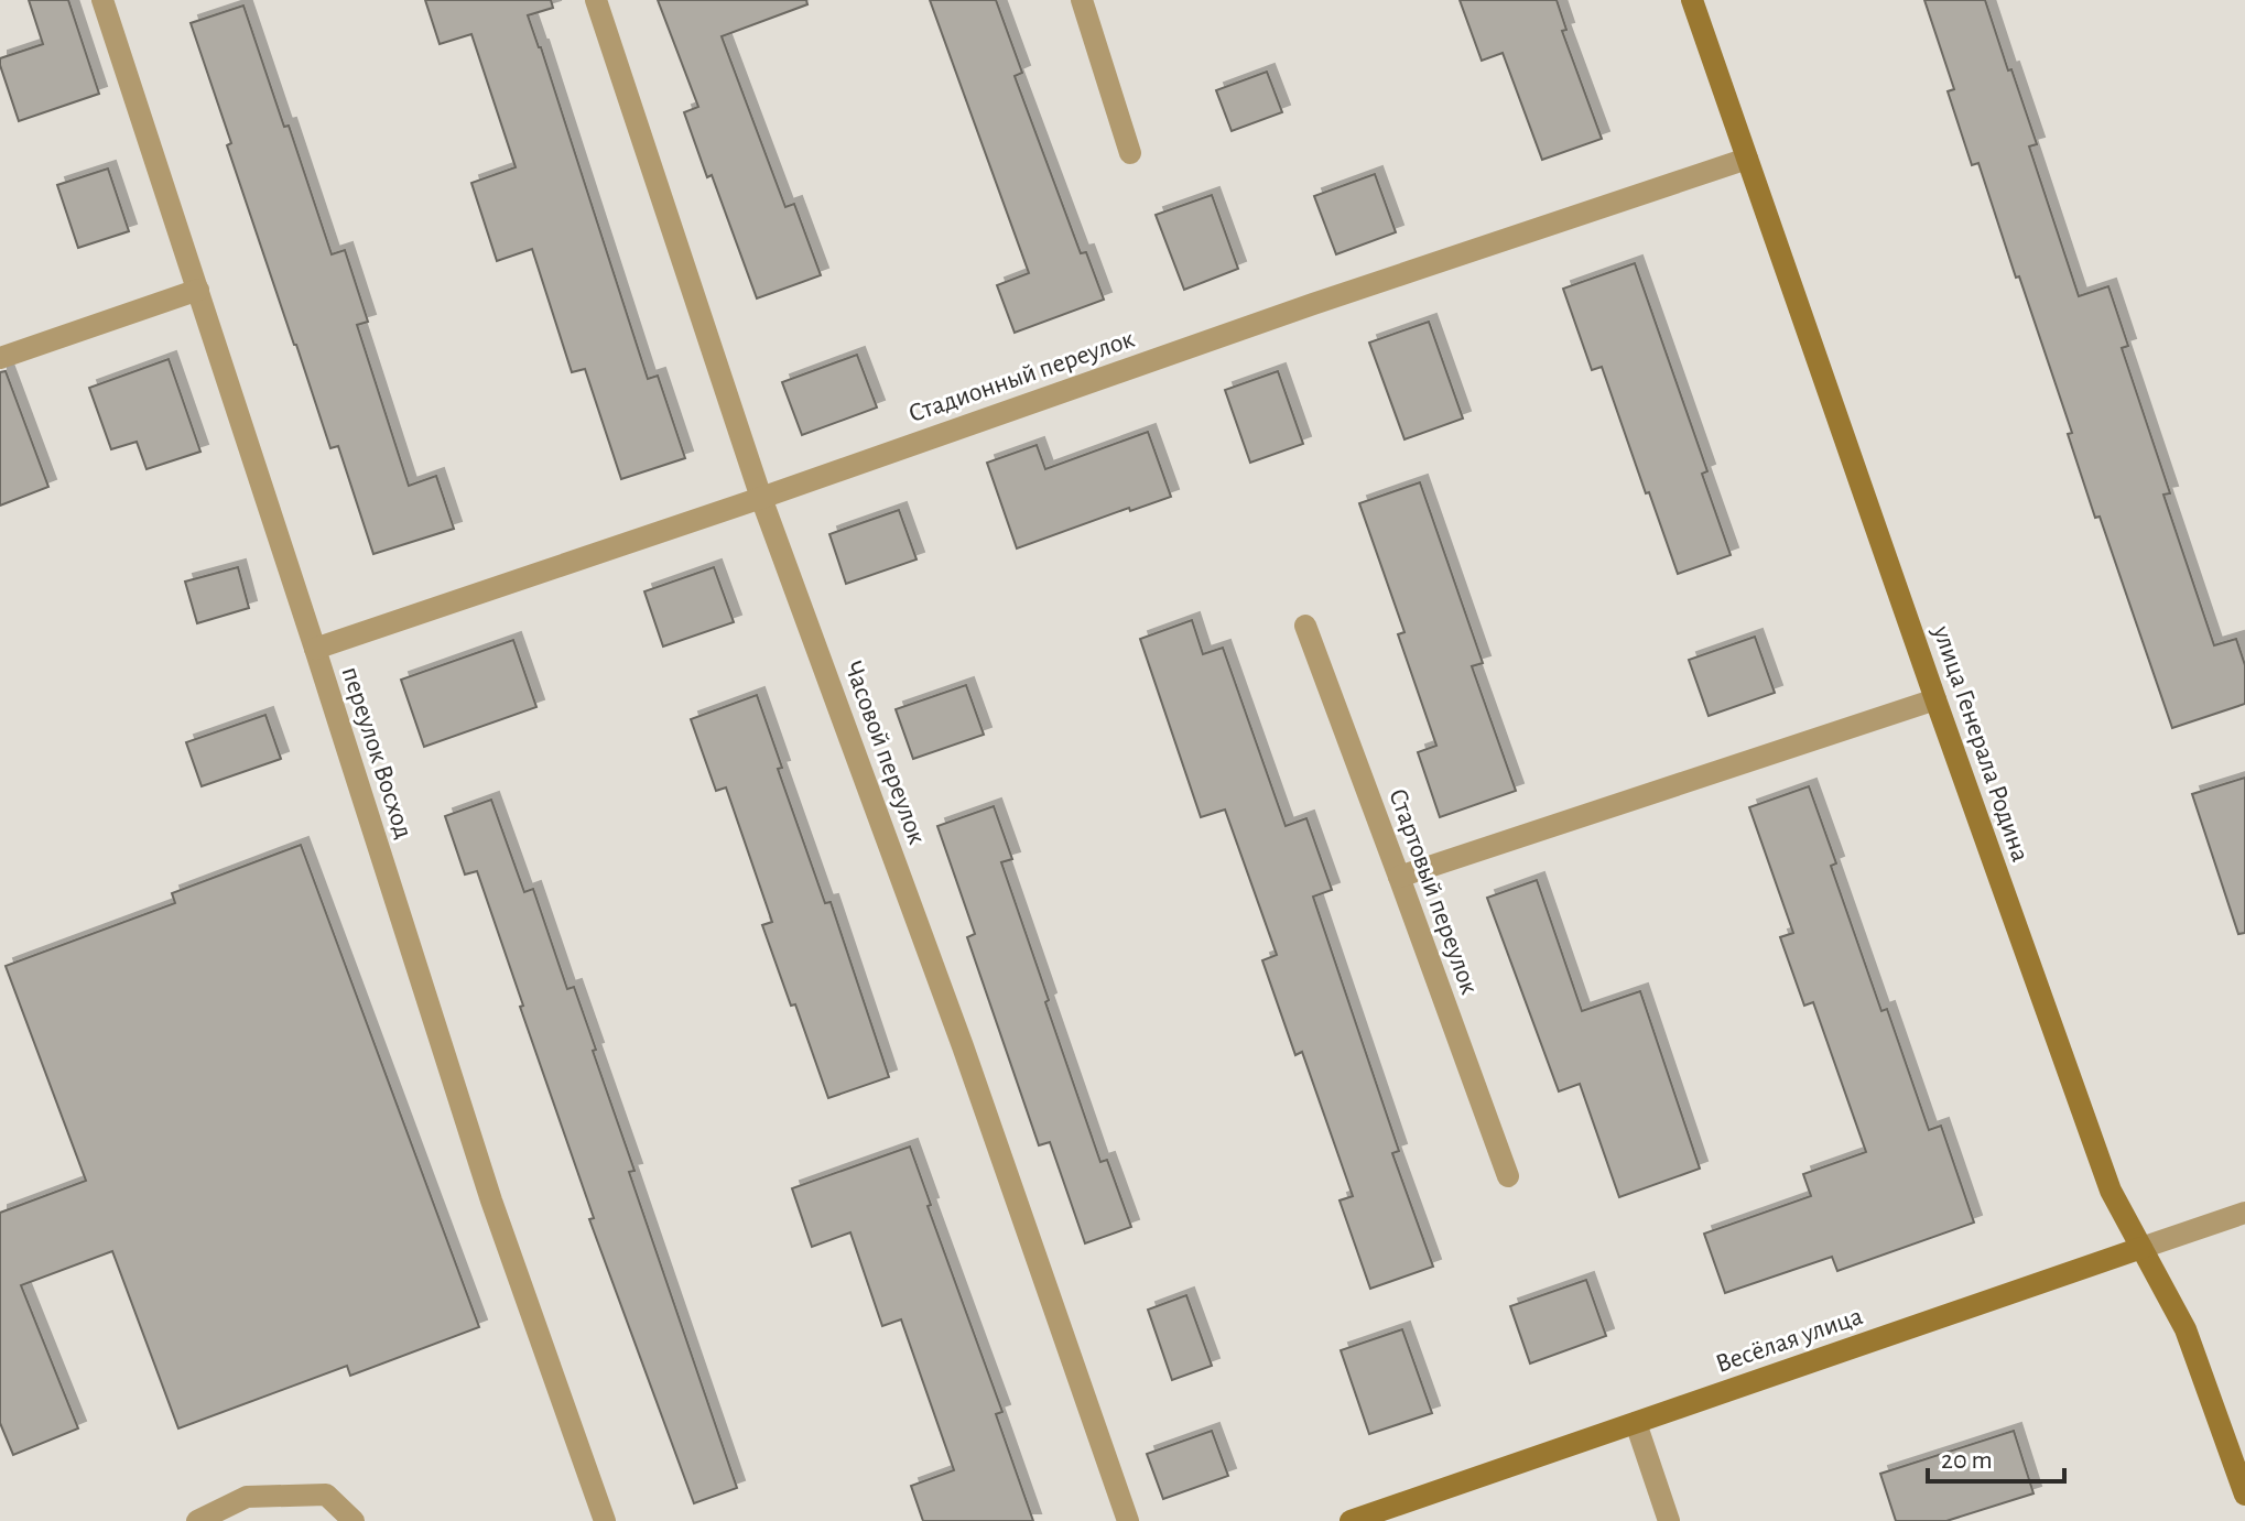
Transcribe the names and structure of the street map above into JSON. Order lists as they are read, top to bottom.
{
  "streets": {
    "main road": ["улица Генерала Родина", "Весёлая улица"],
    "street": [
      "Стадионный переулок",
      "переулок Восход",
      "Часовой переулок",
      "Стартовый переулок"
    ]
  },
  "crossings": [
    ["Стадионный переулок", "улица Генерала Родина"],
    ["Стадионный переулок", "переулок Восход"],
    ["Стадионный переулок", "Часовой переулок"],
    ["улица Генерала Родина", "Весёлая улица"]
  ],
  "scale_bar": "20 m"
}
